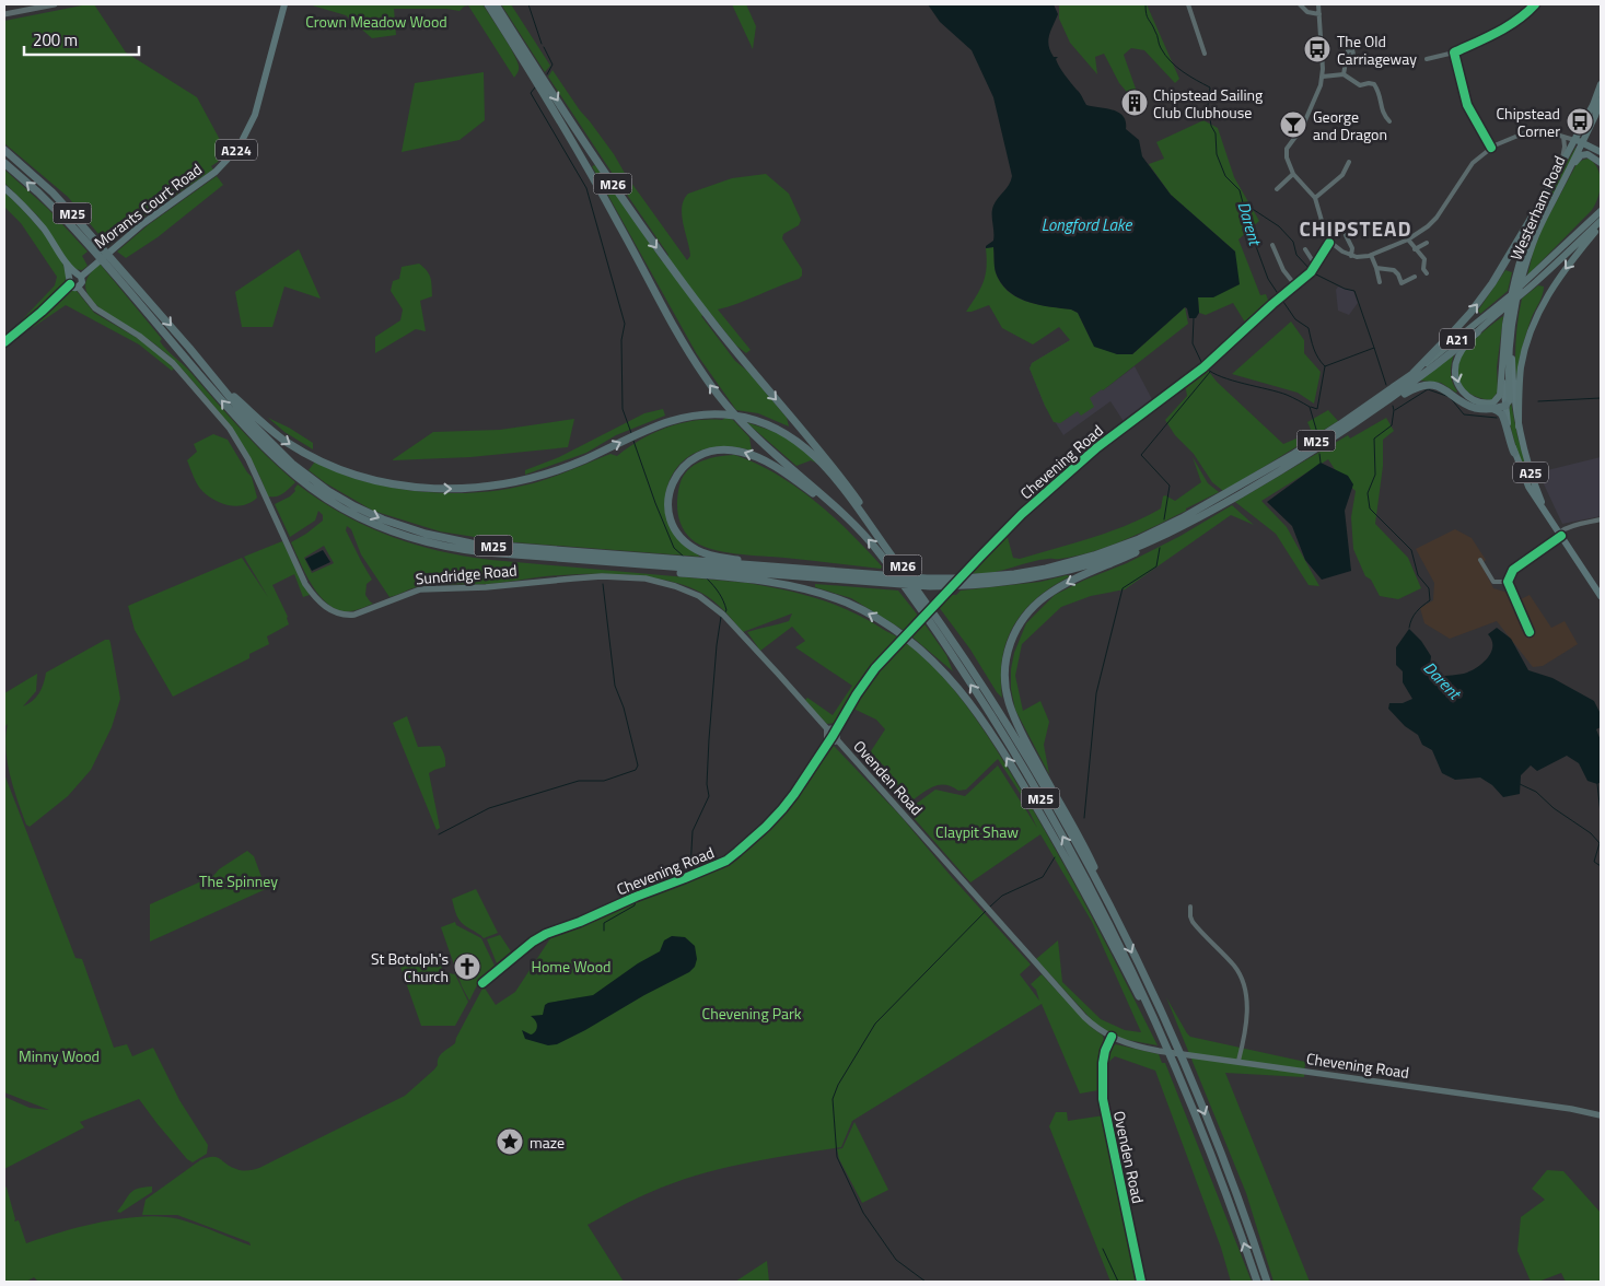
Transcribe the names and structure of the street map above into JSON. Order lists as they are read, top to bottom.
{
  "streets": {
    "highway": [
      "M26",
      "Westerham Road",
      "M25",
      "A21",
      "A25"
    ],
    "main road": [
      "A224",
      "Morants Court Road",
      "Chevening Road",
      "Sundridge Road",
      "Ovenden Road"
    ]
  },
  "crossings": [
    ["M26", "M25"],
    ["Morants Court Road", "Sundridge Road"],
    ["Westerham Road", "M25"],
    ["Westerham Road", "A25"],
    ["M25", "A21"],
    ["Chevening Road", "Sundridge Road"],
    ["Chevening Road", "Ovenden Road"],
    ["Sundridge Road", "Ovenden Road"]
  ],
  "districts": ["CHIPSTEAD"],
  "water": ["Darent", "Longford Lake"],
  "parks": [
    "Crown Meadow Wood",
    "Claypit Shaw",
    "The Spinney",
    "Home Wood",
    "Chevening Park",
    "Minny Wood"
  ],
  "places": {
    "bus stop": ["The Old Carriageway", "Chipstead Corner"],
    "building": ["Chipstead Sailing Club Clubhouse"],
    "bar": ["George and Dragon"],
    "church": ["St Botolph's Church"],
    "place": ["maze"]
  },
  "scale_bar": "200 m"
}
